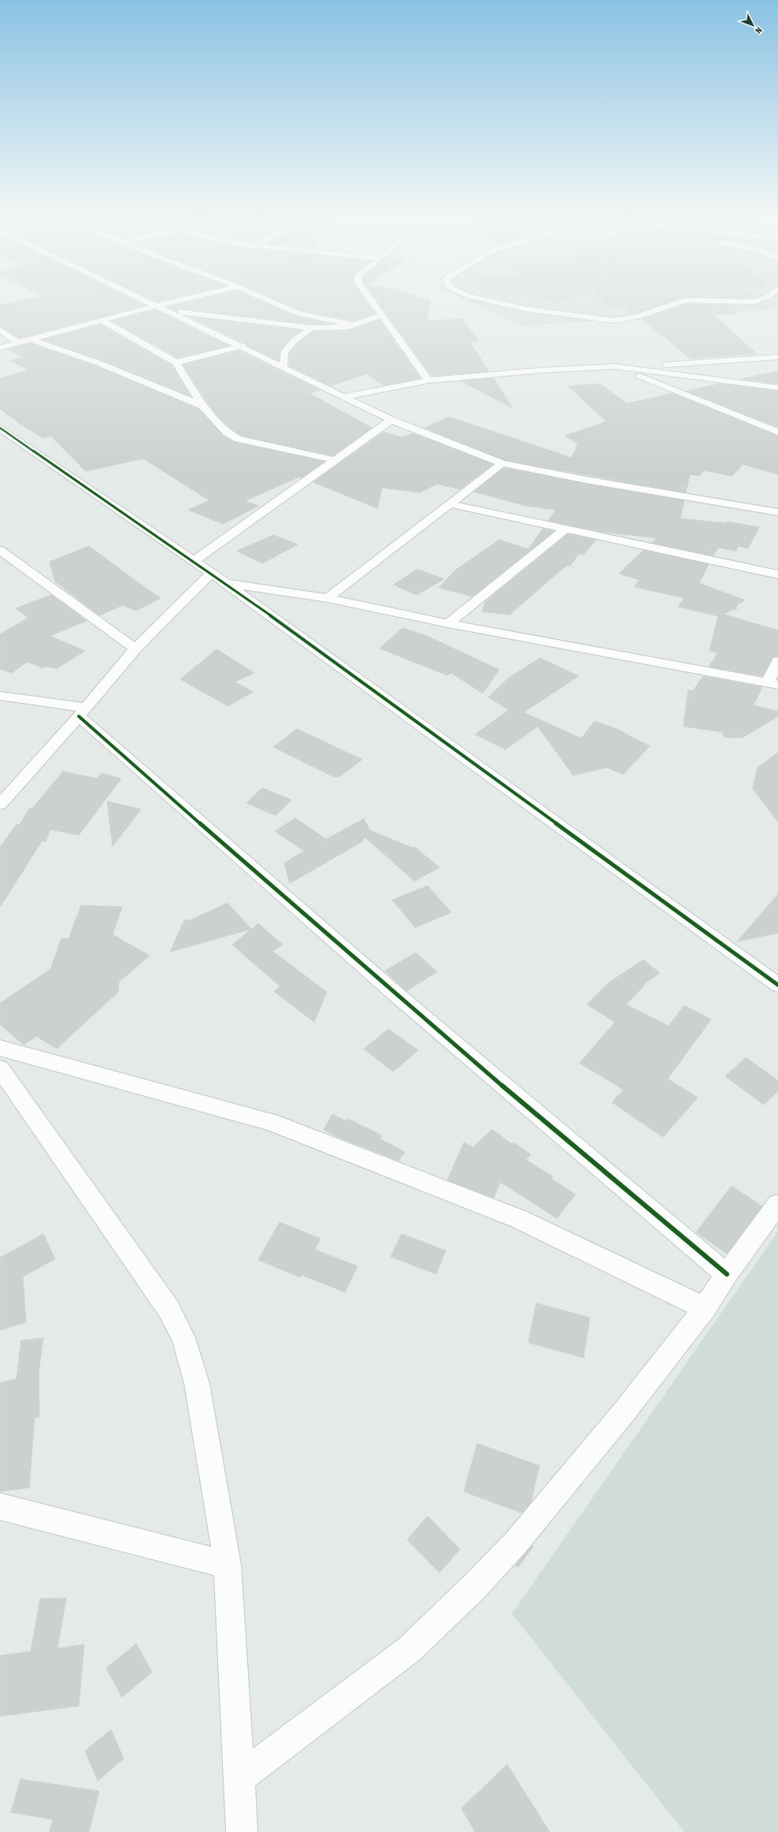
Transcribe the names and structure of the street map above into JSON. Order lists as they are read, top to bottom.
{
  "north": "bottom right"
}
